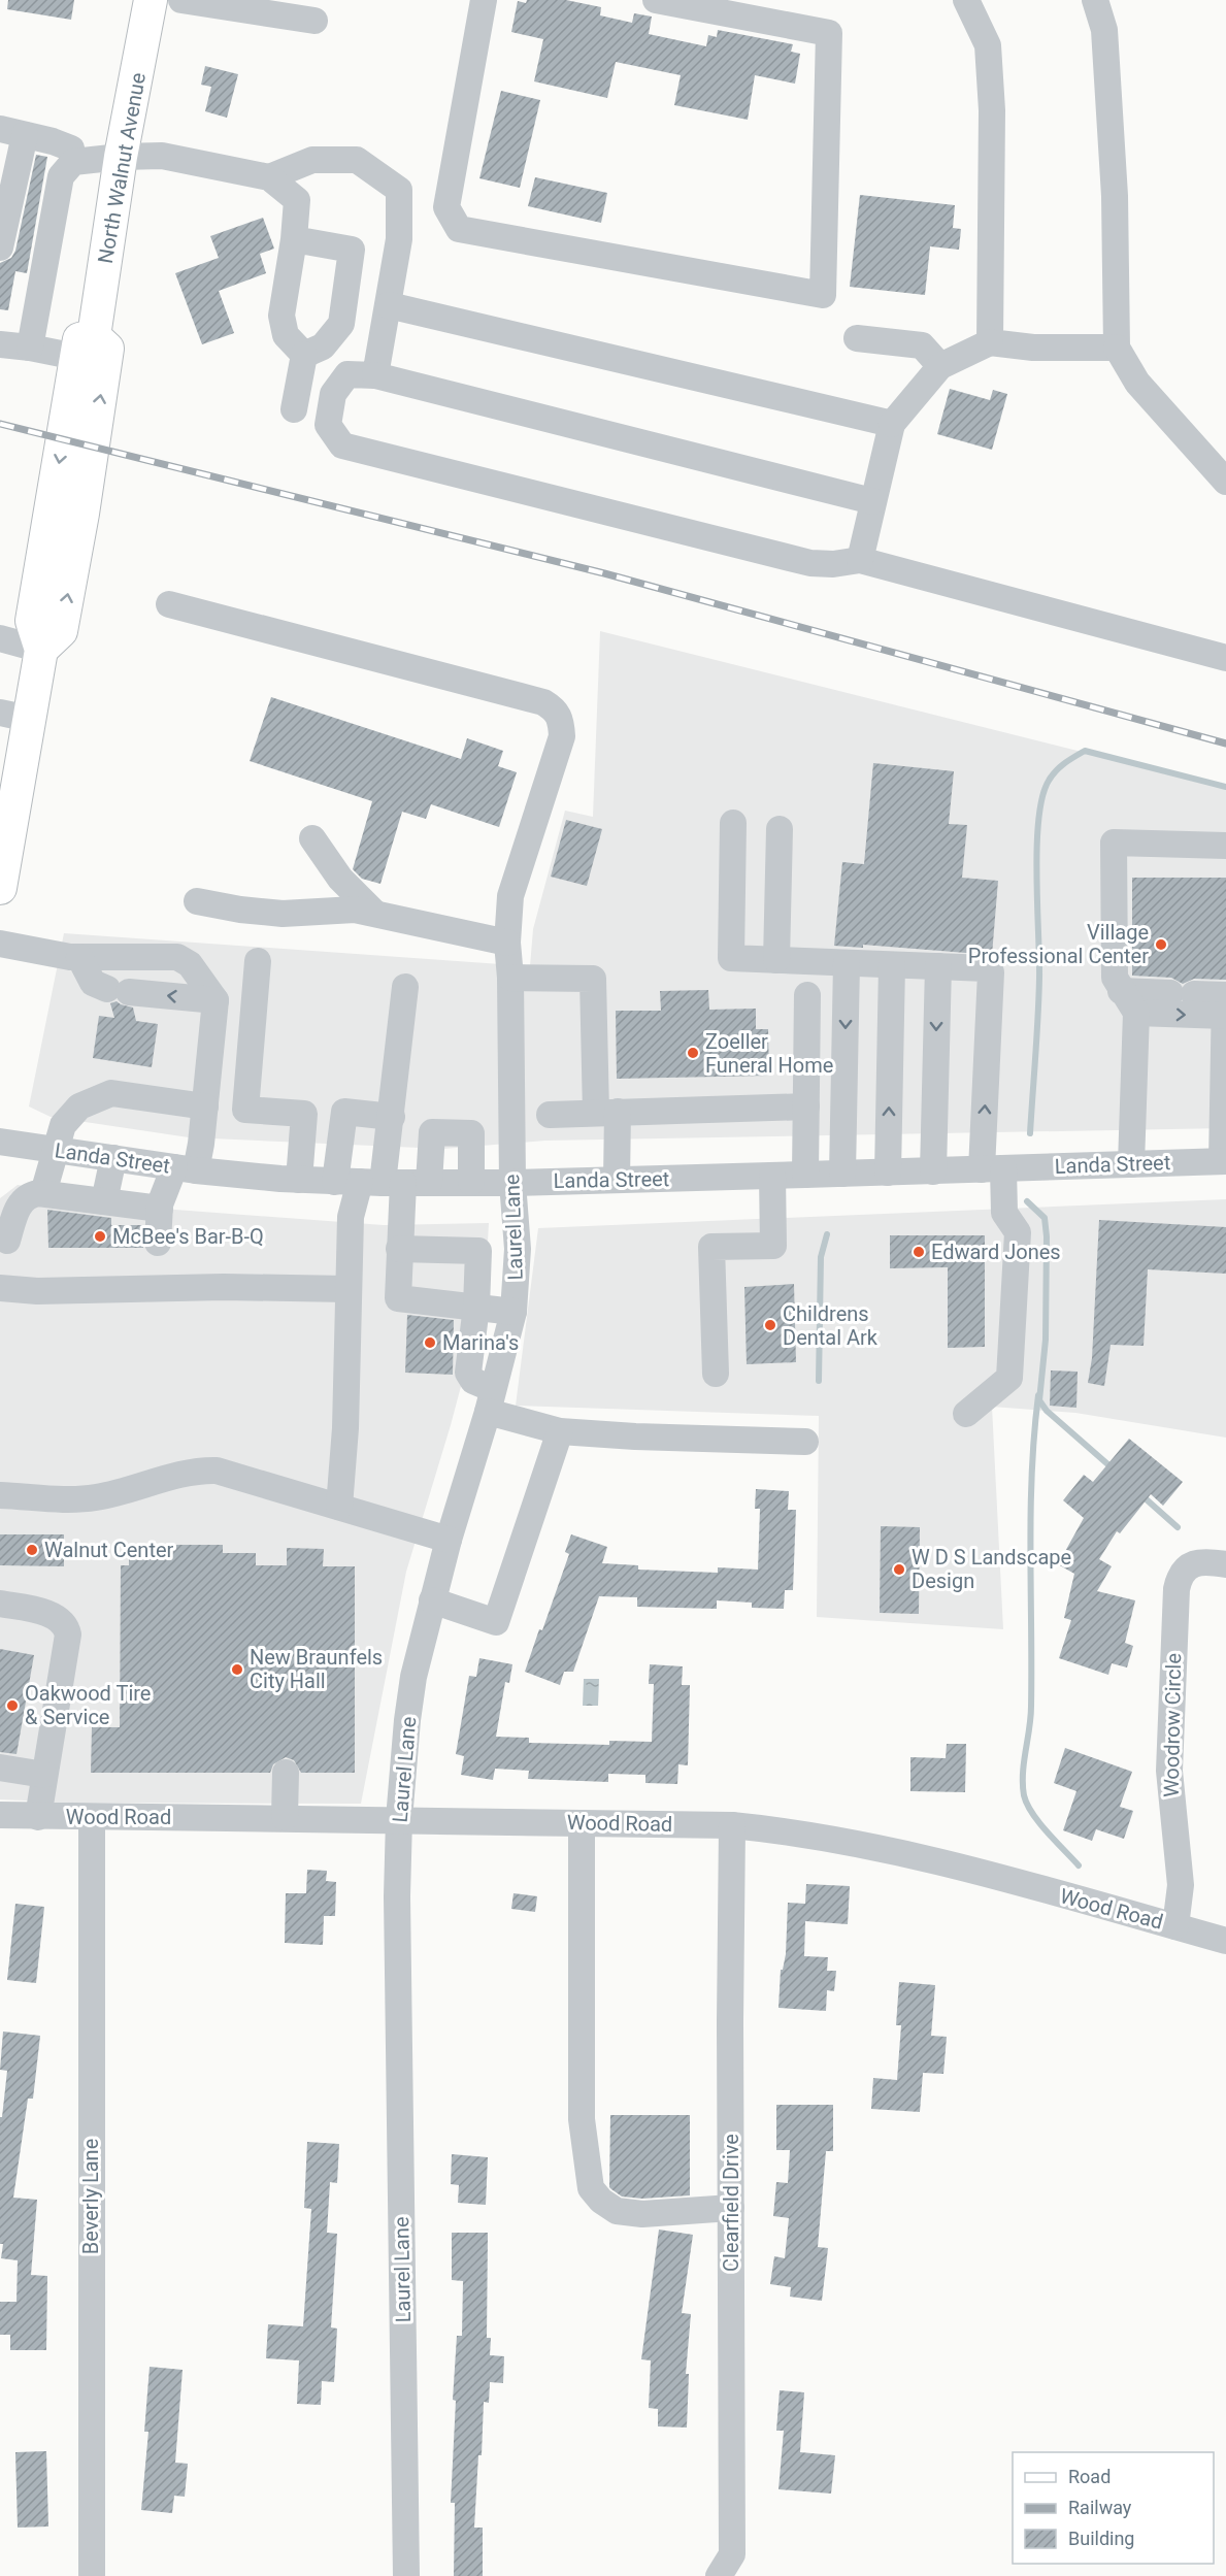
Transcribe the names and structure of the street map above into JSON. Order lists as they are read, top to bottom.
{
  "streets": {
    "main road": ["North Walnut Avenue"],
    "street": [
      "Landa Street",
      "Laurel Lane",
      "Woodrow Circle",
      "Wood Road",
      "Beverly Lane",
      "Clearfield Drive"
    ]
  },
  "crossings": [
    ["Landa Street", "Laurel Lane"],
    ["Laurel Lane", "Wood Road"],
    ["Woodrow Circle", "Wood Road"],
    ["Wood Road", "Beverly Lane"],
    ["Wood Road", "Clearfield Drive"]
  ],
  "places": [
    "Village Professional Center",
    "Zoeller Funeral Home",
    "McBee's Bar-B-Q",
    "Edward Jones",
    "Childrens Dental Ark",
    "Marina's",
    "Walnut Center",
    "W D S Landscape Design",
    "New Braunfels City Hall",
    "Oakwood Tire & Service"
  ],
  "legend": ["Road", "Railway", "Building"]
}
